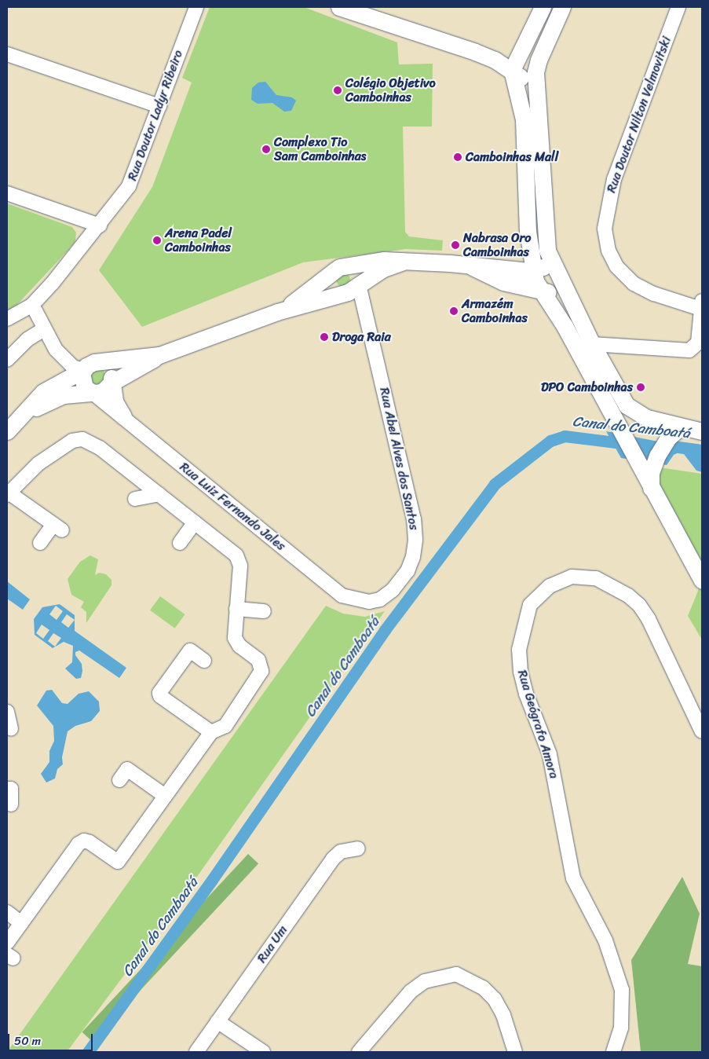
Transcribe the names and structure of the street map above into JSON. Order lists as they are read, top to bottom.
{
  "streets": {
    "street": [
      "Rua Doutor Nilton Velmovitski",
      "Rua Doutor Ladyr Ribeiro",
      "Rua Abel Alves dos Santos",
      "Rua Luiz Fernando Jales",
      "Rua Geógrafo Amora",
      "Rua Um"
    ]
  },
  "crossings": [
    ["Rua Abel Alves dos Santos", "Rua Luiz Fernando Jales"]
  ],
  "water": ["Canal do Camboatá"],
  "places": [
    "Colégio Objetivo Camboinhas",
    "Complexo Tio Sam Camboinhas",
    "Camboinhas Mall",
    "Arena Padel Camboinhas",
    "Nabrasa Oro Camboinhas",
    "Armazém Camboinhas",
    "Droga Raia",
    "DPO Camboinhas"
  ],
  "scale_bar": "50 m"
}
